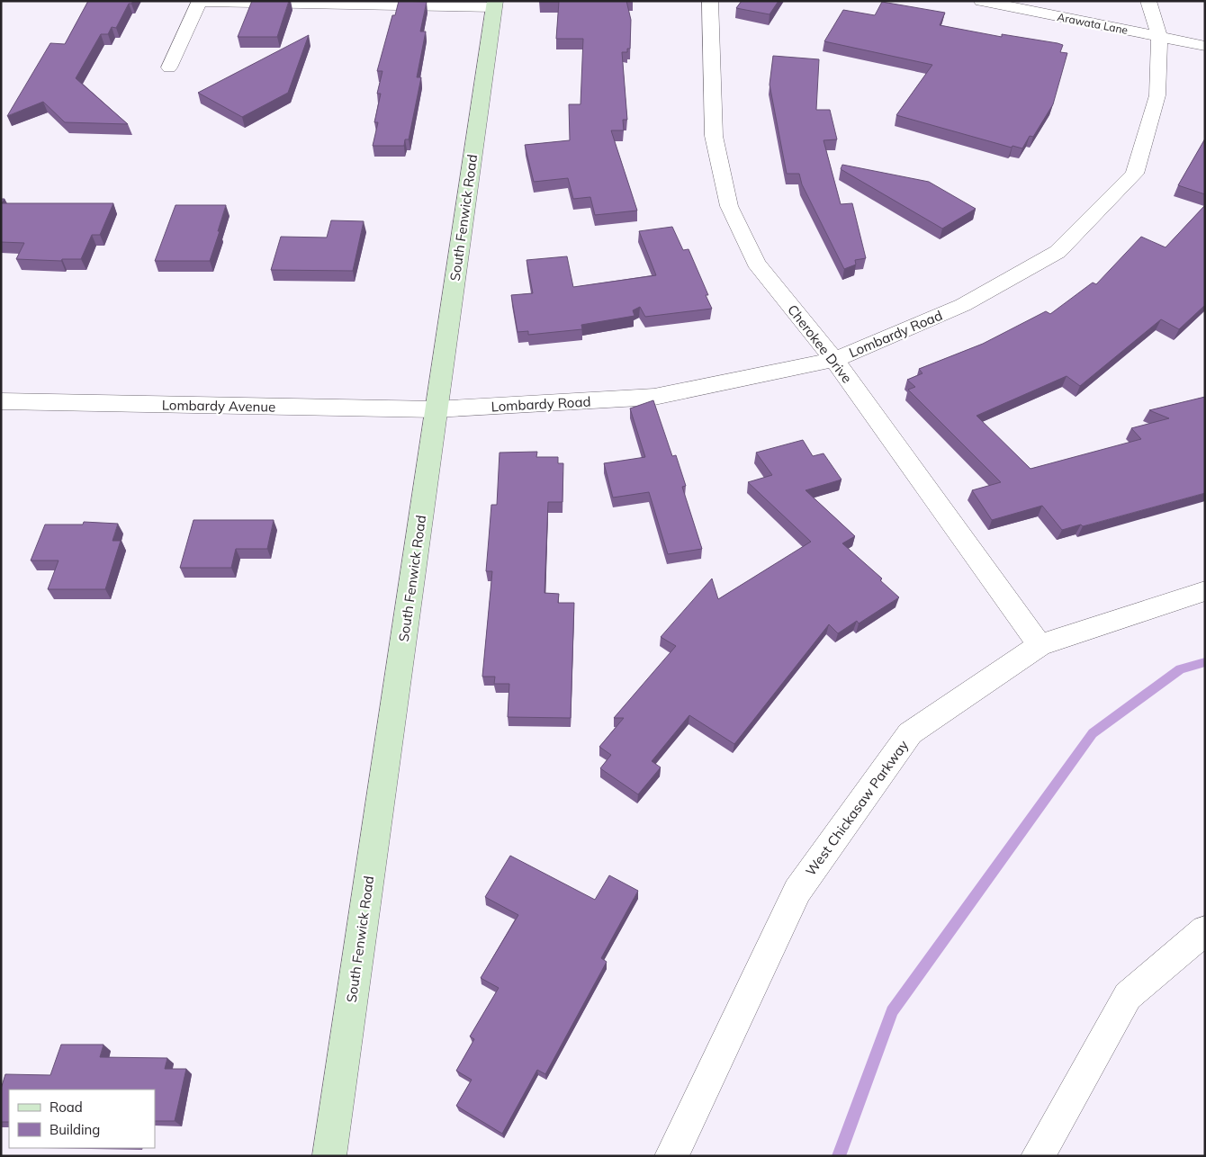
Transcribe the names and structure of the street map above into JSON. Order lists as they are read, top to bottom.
{
  "streets": {
    "street": [
      "Arawata Lane",
      "South Fenwick Road",
      "Lombardy Road",
      "Cherokee Drive",
      "Lombardy Avenue",
      "West Chickasaw Parkway"
    ]
  },
  "crossings": [
    ["Arawata Lane", "Lombardy Road"],
    ["South Fenwick Road", "Lombardy Road"],
    ["South Fenwick Road", "Lombardy Avenue"],
    ["Lombardy Road", "Cherokee Drive"],
    ["Lombardy Road", "Lombardy Avenue"],
    ["Cherokee Drive", "West Chickasaw Parkway"]
  ],
  "legend": ["Road", "Building"]
}
